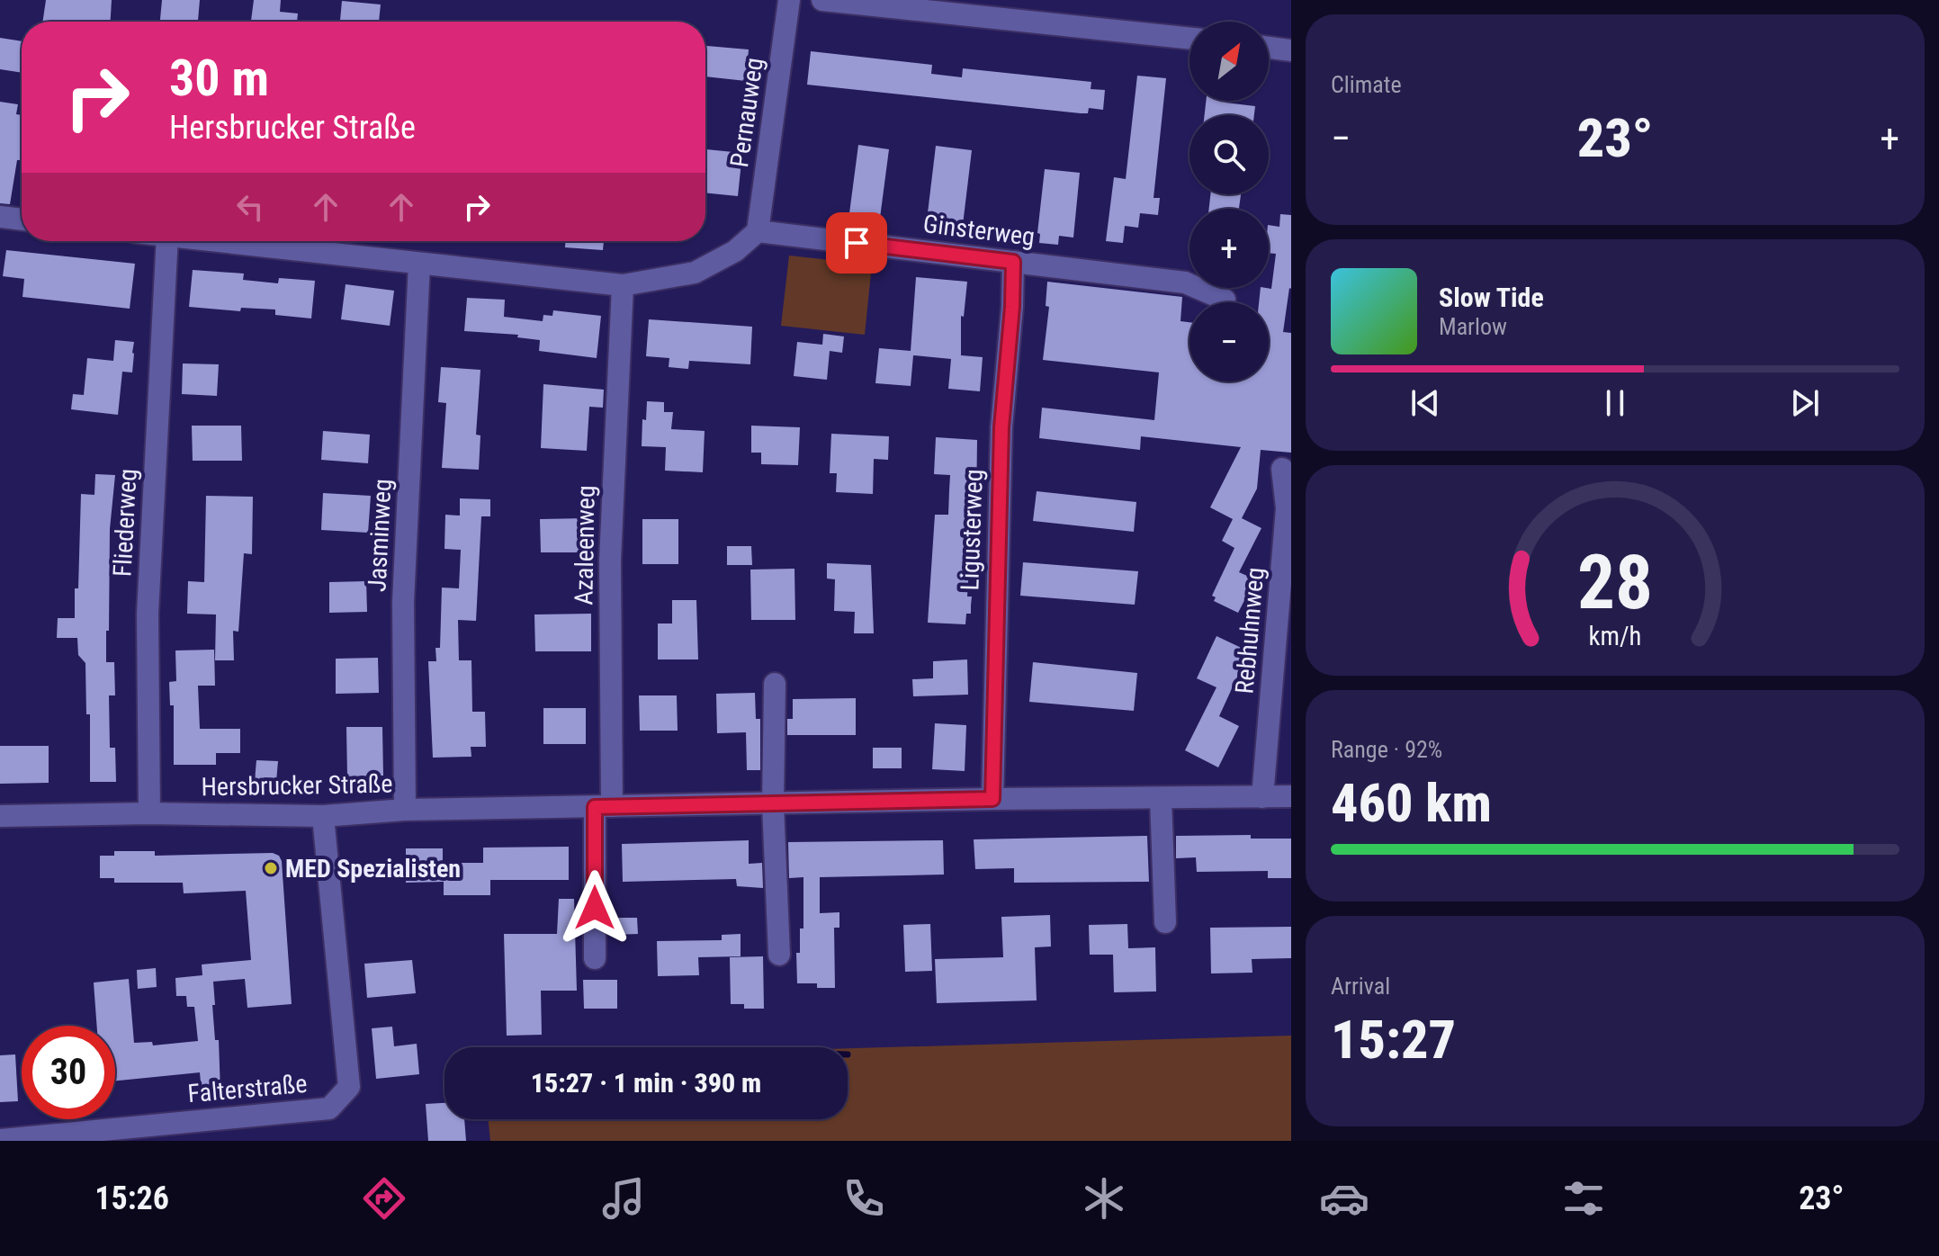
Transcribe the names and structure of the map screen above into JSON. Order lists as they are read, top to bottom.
{
  "streets": {
    "street": [
      "Pernauweg",
      "Ginsterweg",
      "Fliederweg",
      "Ligusterweg",
      "Jasminweg",
      "Azaleenweg",
      "Rebhuhnweg",
      "Hersbrucker Straße",
      "Falterstraße"
    ]
  },
  "crossings": [
    ["Pernauweg", "Ginsterweg"],
    ["Ginsterweg", "Ligusterweg"],
    ["Fliederweg", "Hersbrucker Straße"],
    ["Ligusterweg", "Hersbrucker Straße"],
    ["Jasminweg", "Hersbrucker Straße"],
    ["Azaleenweg", "Hersbrucker Straße"],
    ["Rebhuhnweg", "Hersbrucker Straße"],
    ["Hersbrucker Straße", "Falterstraße"]
  ],
  "places": ["MED Spezialisten"],
  "north": "top right",
  "page": {
    "tile": [
      "Climate",
      ["Range · 92%", "460 km"],
      ["Arrival", "15:27"]
    ],
    "map_buttons": ["+", "−"],
    "turn": ["30 m", "Hersbrucker Straße"],
    "heat": ["−", "23°", "+"],
    "song": ["Slow Tide", "Marlow"],
    "limit": "30",
    "trip": "15:27 · 1 min · 390 m",
    "tabs": ["15:26", "23°"],
    "gauge": ["28", "km/h"]
  }
}
